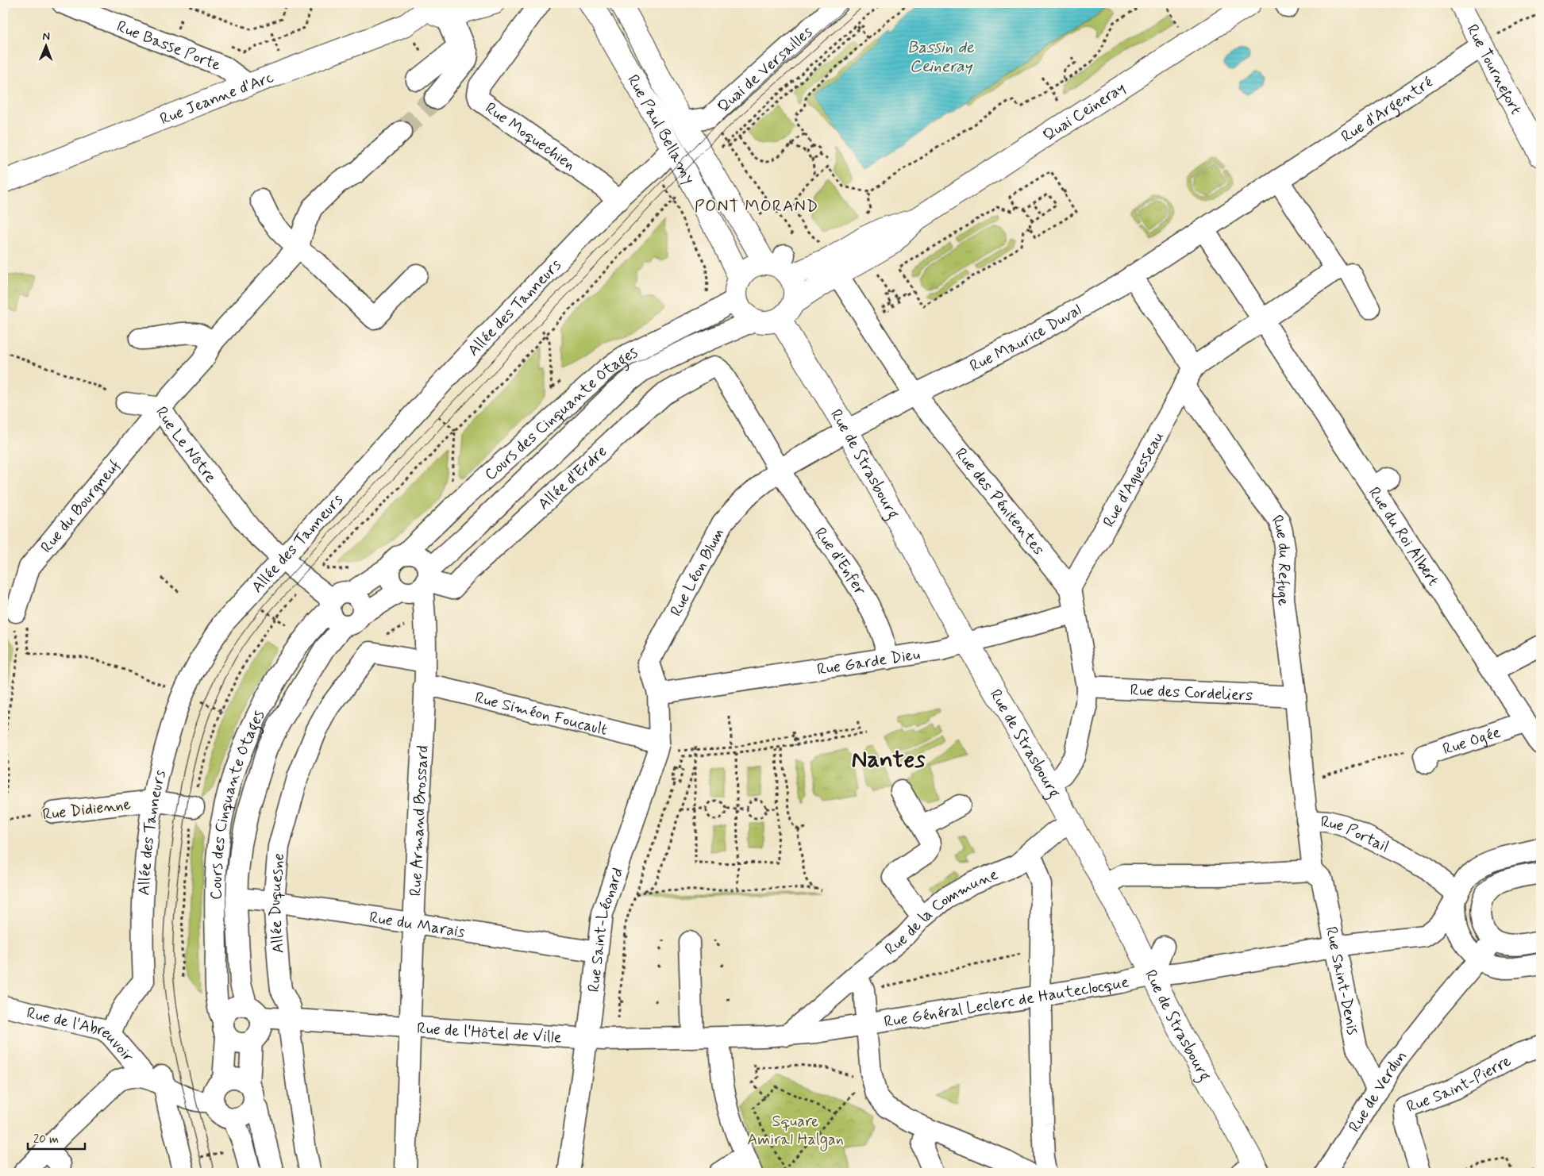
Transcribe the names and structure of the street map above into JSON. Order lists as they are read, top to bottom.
{
  "streets": {
    "main road": [
      "Rue Tournefort",
      "Rue Jeanne d'Arc",
      "Quai Ceineray",
      "Rue Paul Bellamy",
      "Rue de Strasbourg"
    ],
    "street": [
      "Rue Basse Porte",
      "Quai de Versailles",
      "Rue d'Argentré",
      "Rue Moquechien",
      "Allée des Tanneurs",
      "Rue Maurice Duval",
      "Cours des Cinquante Otages",
      "Rue Le Nôtre",
      "Allée d'Erdre",
      "Rue d'Aguesseau",
      "Rue des Pénitentes",
      "Rue du Bourgneuf",
      "Rue du Roi Albert",
      "Rue d'Enfer",
      "Rue du Refuge",
      "Rue Léon Blum",
      "Rue Garde Dieu",
      "Rue des Cordeliers",
      "Rue Siméon Foucault",
      "Rue Ogée",
      "Rue Didienne",
      "Rue Armand Brossard",
      "Rue Portail",
      "Allée Duquesne",
      "Rue de la Commune",
      "Rue du Marais",
      "Rue Saint-Léonard",
      "Rue Saint-Denis",
      "Rue Général Leclerc de Hauteclocque",
      "Rue de l'Hôtel de Ville",
      "Rue de l'Abreuvoir",
      "Rue Saint-Pierre",
      "Rue de Verdun"
    ]
  },
  "crossings": [
    ["Rue Basse Porte", "Rue Jeanne d'Arc"],
    ["Quai de Versailles", "Rue Paul Bellamy"],
    ["Rue Tournefort", "Rue d'Argentré"],
    ["Rue d'Argentré", "Rue Maurice Duval"],
    ["Rue d'Argentré", "Rue du Roi Albert"],
    ["Quai Ceineray", "Rue Paul Bellamy"],
    ["Quai Ceineray", "Cours des Cinquante Otages"],
    ["Quai Ceineray", "Rue de Strasbourg"],
    ["Quai Ceineray", "Rue des Pénitentes"],
    ["Rue Paul Bellamy", "Allée des Tanneurs"],
    ["Rue Paul Bellamy", "Cours des Cinquante Otages"],
    ["Rue Paul Bellamy", "Rue de Strasbourg"],
    ["Rue Moquechien", "Allée des Tanneurs"],
    ["Allée des Tanneurs", "Rue Le Nôtre"],
    ["Allée des Tanneurs", "Rue Didienne"],
    ["Allée des Tanneurs", "Rue de l'Abreuvoir"],
    ["Rue Maurice Duval", "Rue de Strasbourg"],
    ["Rue Maurice Duval", "Rue des Pénitentes"],
    ["Rue Maurice Duval", "Rue du Roi Albert"],
    ["Rue Maurice Duval", "Rue du Refuge"],
    ["Rue Maurice Duval", "Rue Léon Blum"],
    ["Cours des Cinquante Otages", "Rue Le Nôtre"],
    ["Cours des Cinquante Otages", "Rue de Strasbourg"],
    ["Cours des Cinquante Otages", "Allée d'Erdre"],
    ["Cours des Cinquante Otages", "Rue Armand Brossard"],
    ["Cours des Cinquante Otages", "Rue du Marais"],
    ["Cours des Cinquante Otages", "Rue de l'Hôtel de Ville"],
    ["Rue Le Nôtre", "Rue du Bourgneuf"],
    ["Rue de Strasbourg", "Rue des Pénitentes"],
    ["Rue de Strasbourg", "Rue Léon Blum"],
    ["Rue de Strasbourg", "Rue Garde Dieu"],
    ["Rue de Strasbourg", "Rue de la Commune"],
    ["Rue de Strasbourg", "Rue Général Leclerc de Hauteclocque"],
    ["Allée d'Erdre", "Rue d'Enfer"],
    ["Allée d'Erdre", "Rue Armand Brossard"],
    ["Rue d'Aguesseau", "Rue des Pénitentes"],
    ["Rue d'Aguesseau", "Rue du Refuge"],
    ["Rue des Pénitentes", "Rue Garde Dieu"],
    ["Rue des Pénitentes", "Rue des Cordeliers"],
    ["Rue du Roi Albert", "Rue Ogée"],
    ["Rue d'Enfer", "Rue Léon Blum"],
    ["Rue d'Enfer", "Rue Garde Dieu"],
    ["Rue du Refuge", "Rue des Cordeliers"],
    ["Rue du Refuge", "Rue Portail"],
    ["Rue du Refuge", "Rue Saint-Denis"],
    ["Rue Léon Blum", "Rue Garde Dieu"],
    ["Rue Léon Blum", "Rue Saint-Léonard"],
    ["Rue Garde Dieu", "Rue Saint-Léonard"],
    ["Rue Siméon Foucault", "Rue Armand Brossard"],
    ["Rue Siméon Foucault", "Rue Saint-Léonard"],
    ["Rue Armand Brossard", "Rue du Marais"],
    ["Rue Armand Brossard", "Rue de l'Hôtel de Ville"],
    ["Rue Portail", "Rue Général Leclerc de Hauteclocque"],
    ["Allée Duquesne", "Rue du Marais"],
    ["Allée Duquesne", "Rue de l'Hôtel de Ville"],
    ["Rue de la Commune", "Rue Général Leclerc de Hauteclocque"],
    ["Rue du Marais", "Rue Saint-Léonard"],
    ["Rue Saint-Léonard", "Rue de l'Hôtel de Ville"],
    ["Rue Saint-Denis", "Rue Général Leclerc de Hauteclocque"],
    ["Rue Saint-Denis", "Rue Saint-Pierre"],
    ["Rue Saint-Denis", "Rue de Verdun"],
    ["Rue Général Leclerc de Hauteclocque", "Rue de l'Hôtel de Ville"],
    ["Rue Saint-Pierre", "Rue de Verdun"]
  ],
  "districts": ["PONT MORAND", "Nantes"],
  "water": ["Bassin de Ceineray"],
  "parks": ["Square Amiral Halgan"],
  "scale_bar": "20 m",
  "north": "top"
}
